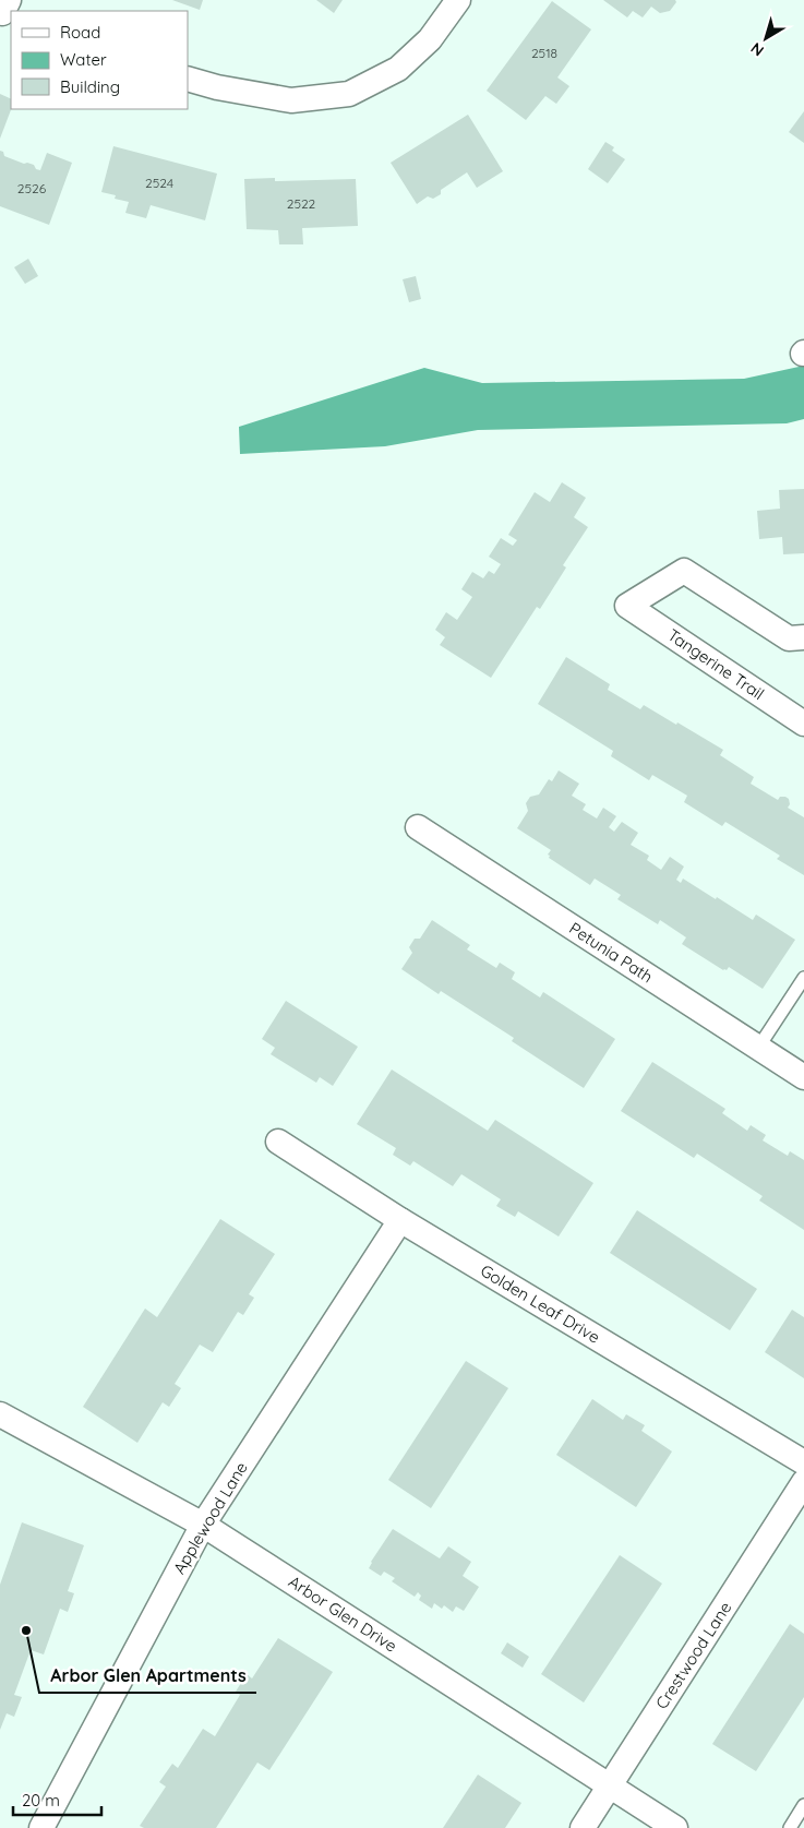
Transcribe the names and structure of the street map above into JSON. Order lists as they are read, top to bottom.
{
  "streets": {
    "street": [
      "Tangerine Trail",
      "Petunia Path",
      "Golden Leaf Drive",
      "Applewood Lane",
      "Arbor Glen Drive",
      "Crestwood Lane"
    ]
  },
  "crossings": [
    ["Golden Leaf Drive", "Applewood Lane"],
    ["Applewood Lane", "Arbor Glen Drive"],
    ["Arbor Glen Drive", "Crestwood Lane"]
  ],
  "places": ["Arbor Glen Apartments"],
  "house_numbers": [
    "2518",
    "2524",
    "2526",
    "2522"
  ],
  "legend": ["Road", "Water", "Building"],
  "scale_bar": "20 m",
  "north": "bottom left"
}
